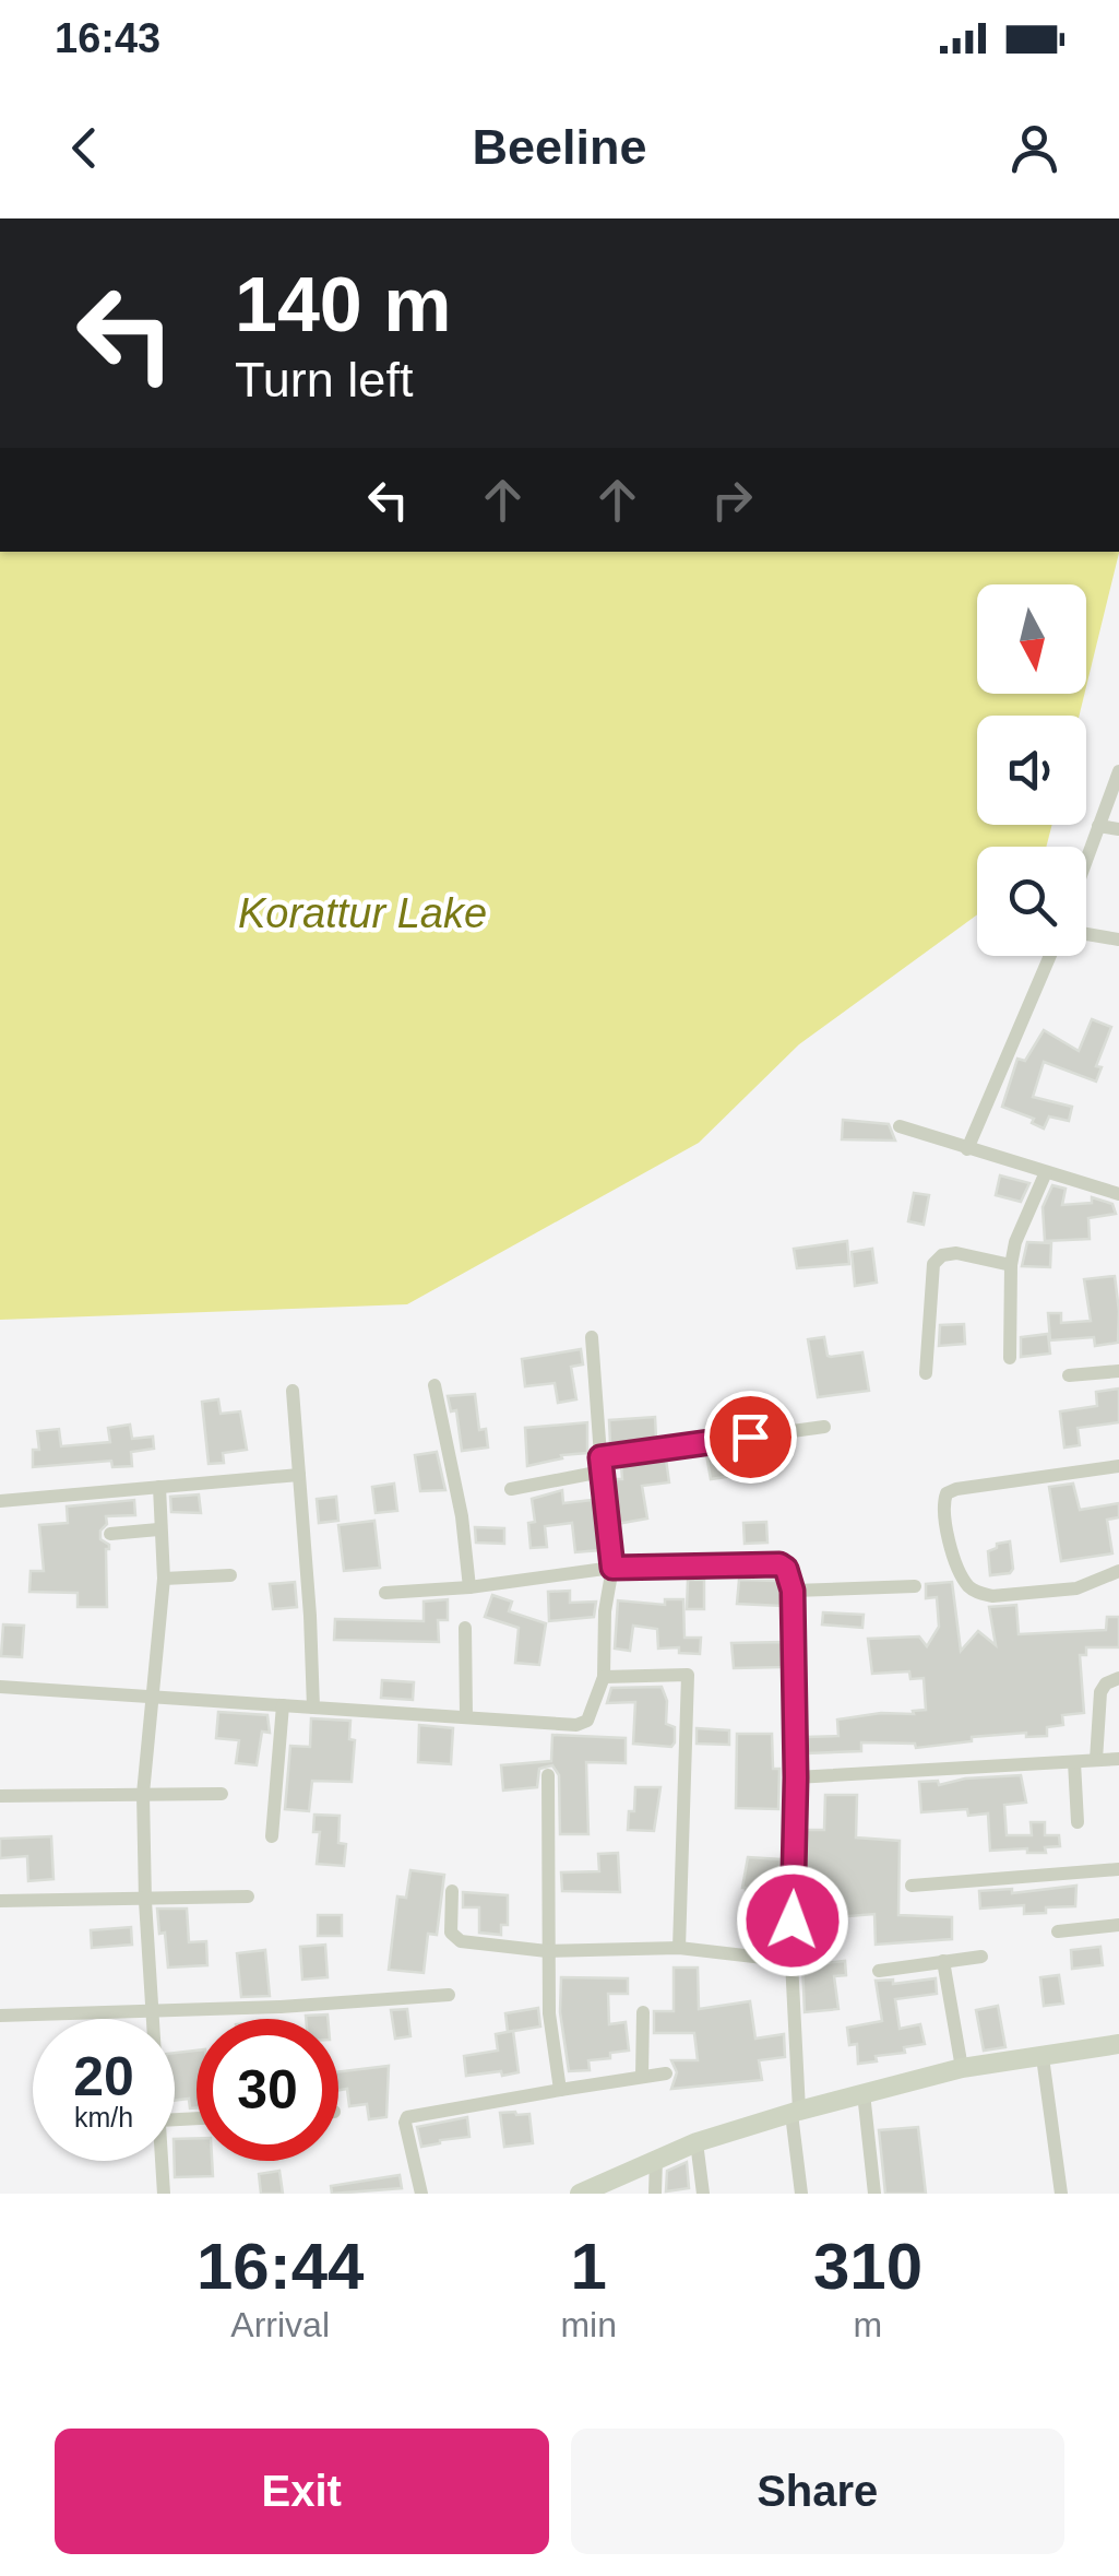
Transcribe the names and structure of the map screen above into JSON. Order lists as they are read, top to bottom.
{
  "water": ["Korattur Lake"],
  "north": "bottom",
  "page": {
    "status": "16:43",
    "header": "Beeline",
    "turn": ["140 m", "Turn left"],
    "speed": "20 km/h",
    "limit": "30",
    "eta": [
      "16:44",
      "Arrival",
      "1",
      "min",
      "310",
      "m"
    ],
    "buttons": ["Exit", "Share"]
  }
}
